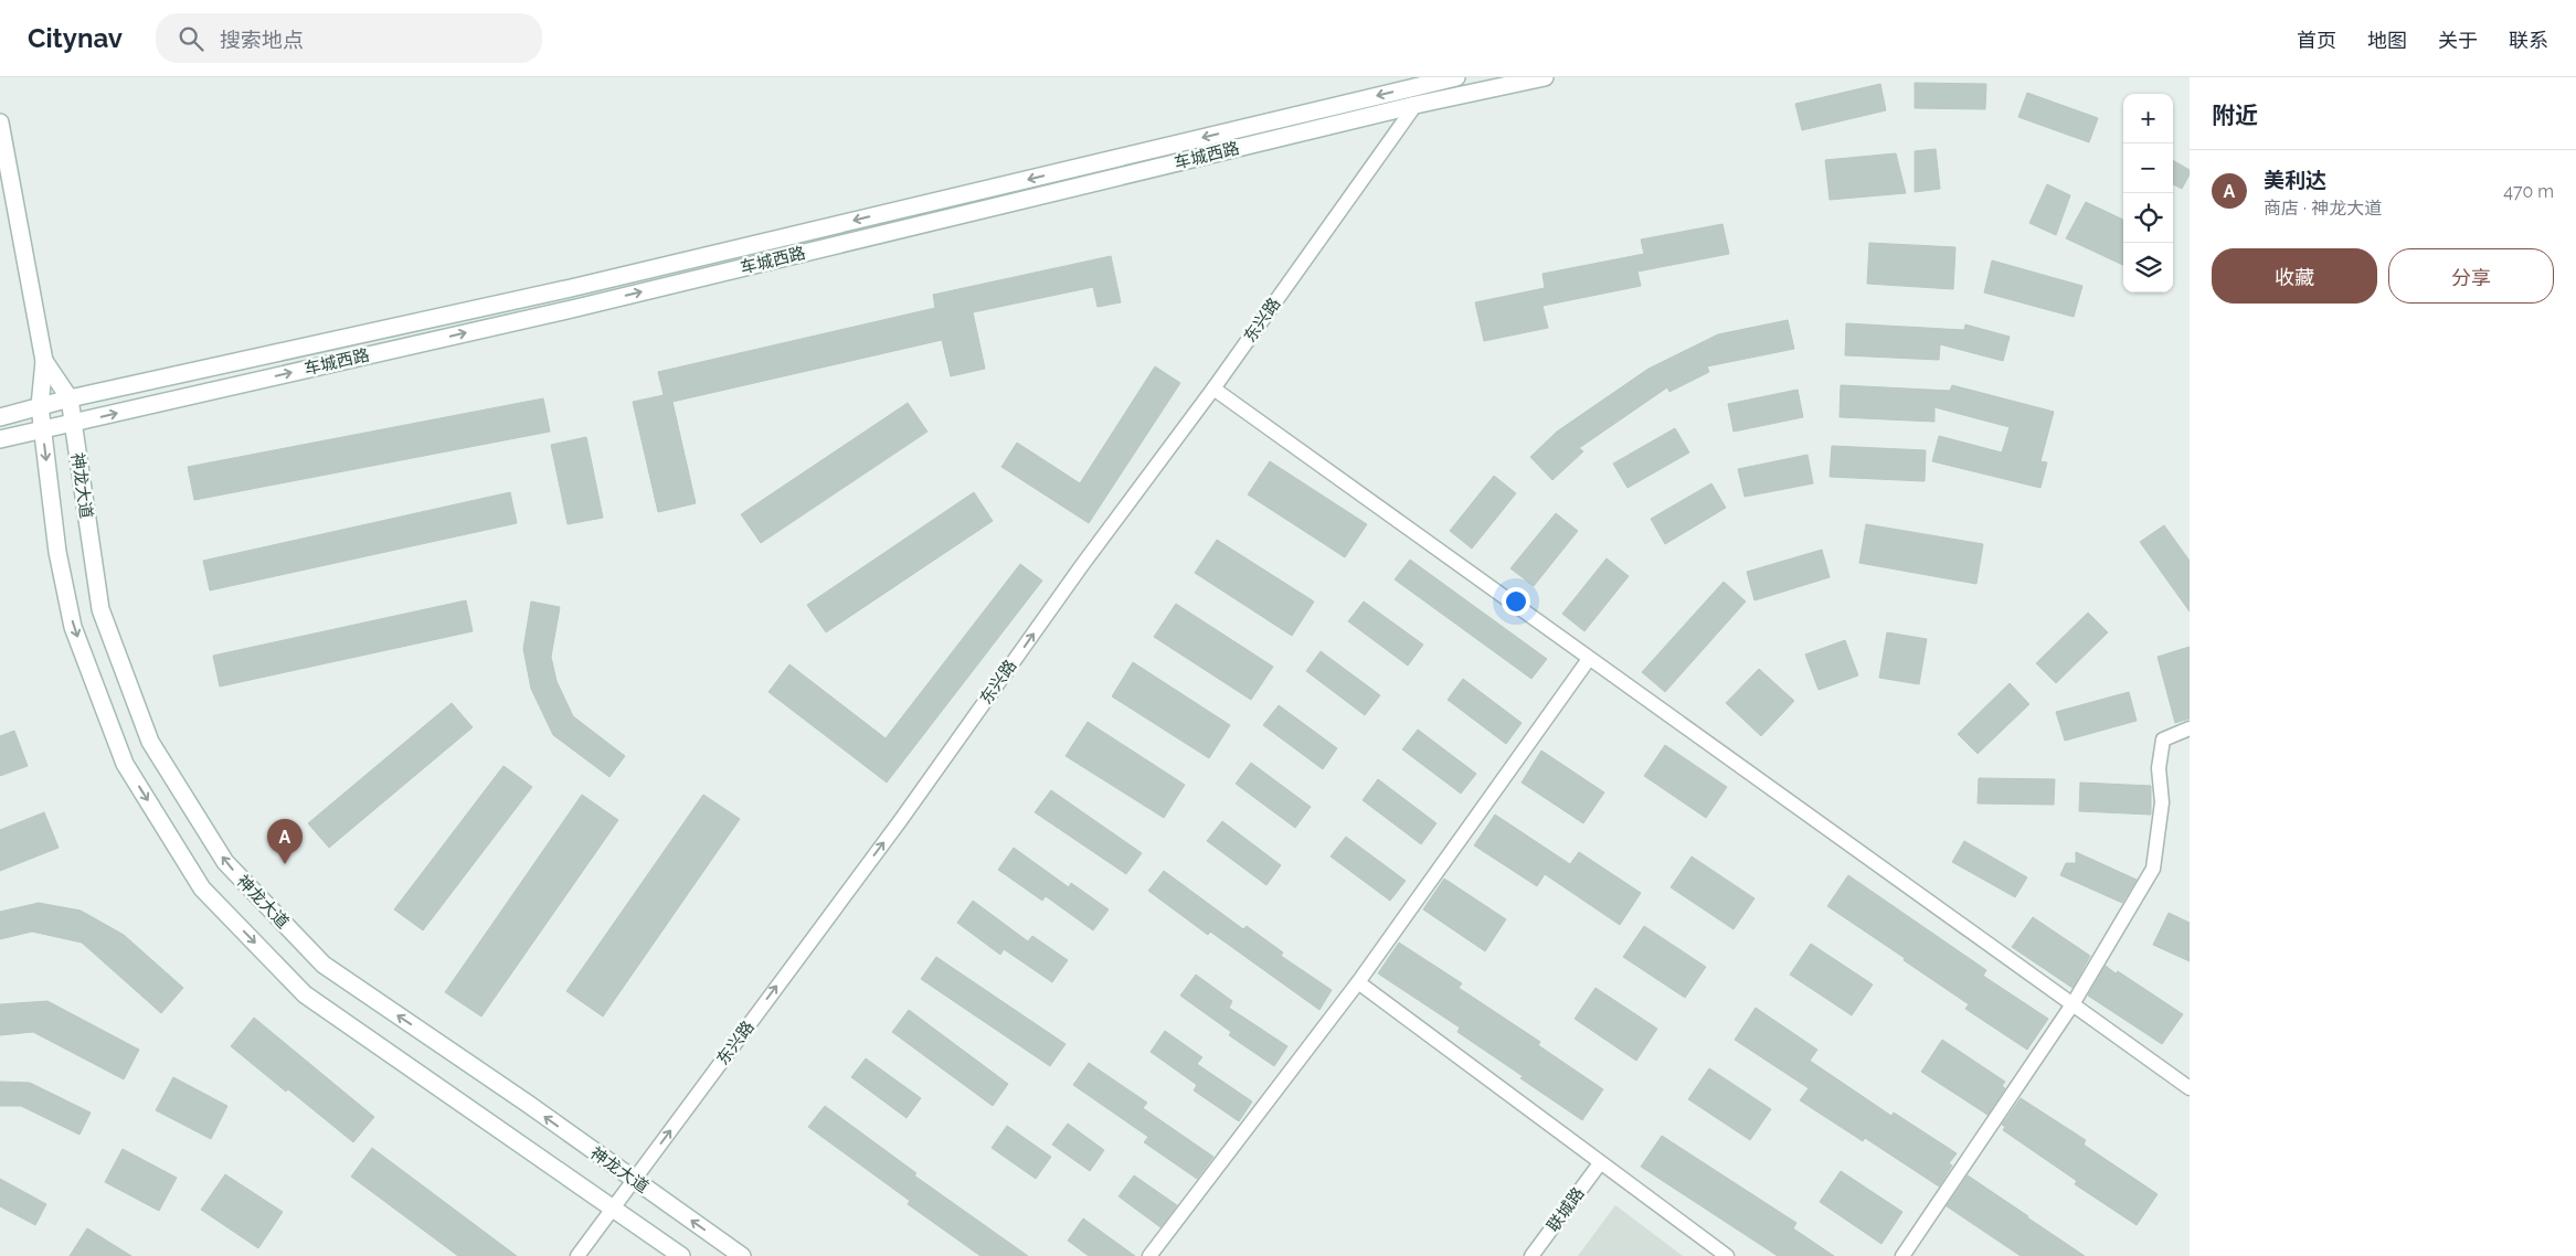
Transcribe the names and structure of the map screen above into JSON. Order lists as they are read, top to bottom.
{
  "streets": {
    "main road": ["车城西路", "神龙大道"],
    "street": ["东兴路", "联城路"]
  },
  "crossings": [
    ["车城西路", "东兴路"],
    ["车城西路", "神龙大道"],
    ["东兴路", "神龙大道"]
  ],
  "one_way": ["东兴路"],
  "page": {
    "header": "Citynav",
    "search": "搜索地点",
    "nav": [
      "首页",
      "地图",
      "关于",
      "联系"
    ],
    "heading": "附近",
    "map_buttons": ["+", "−"],
    "list": [
      {
        "mark": "A",
        "name": "美利达",
        "note": "商店 · 神龙大道",
        "value": "470 m"
      }
    ],
    "buttons": ["收藏", "分享"],
    "pins": "A"
  }
}
